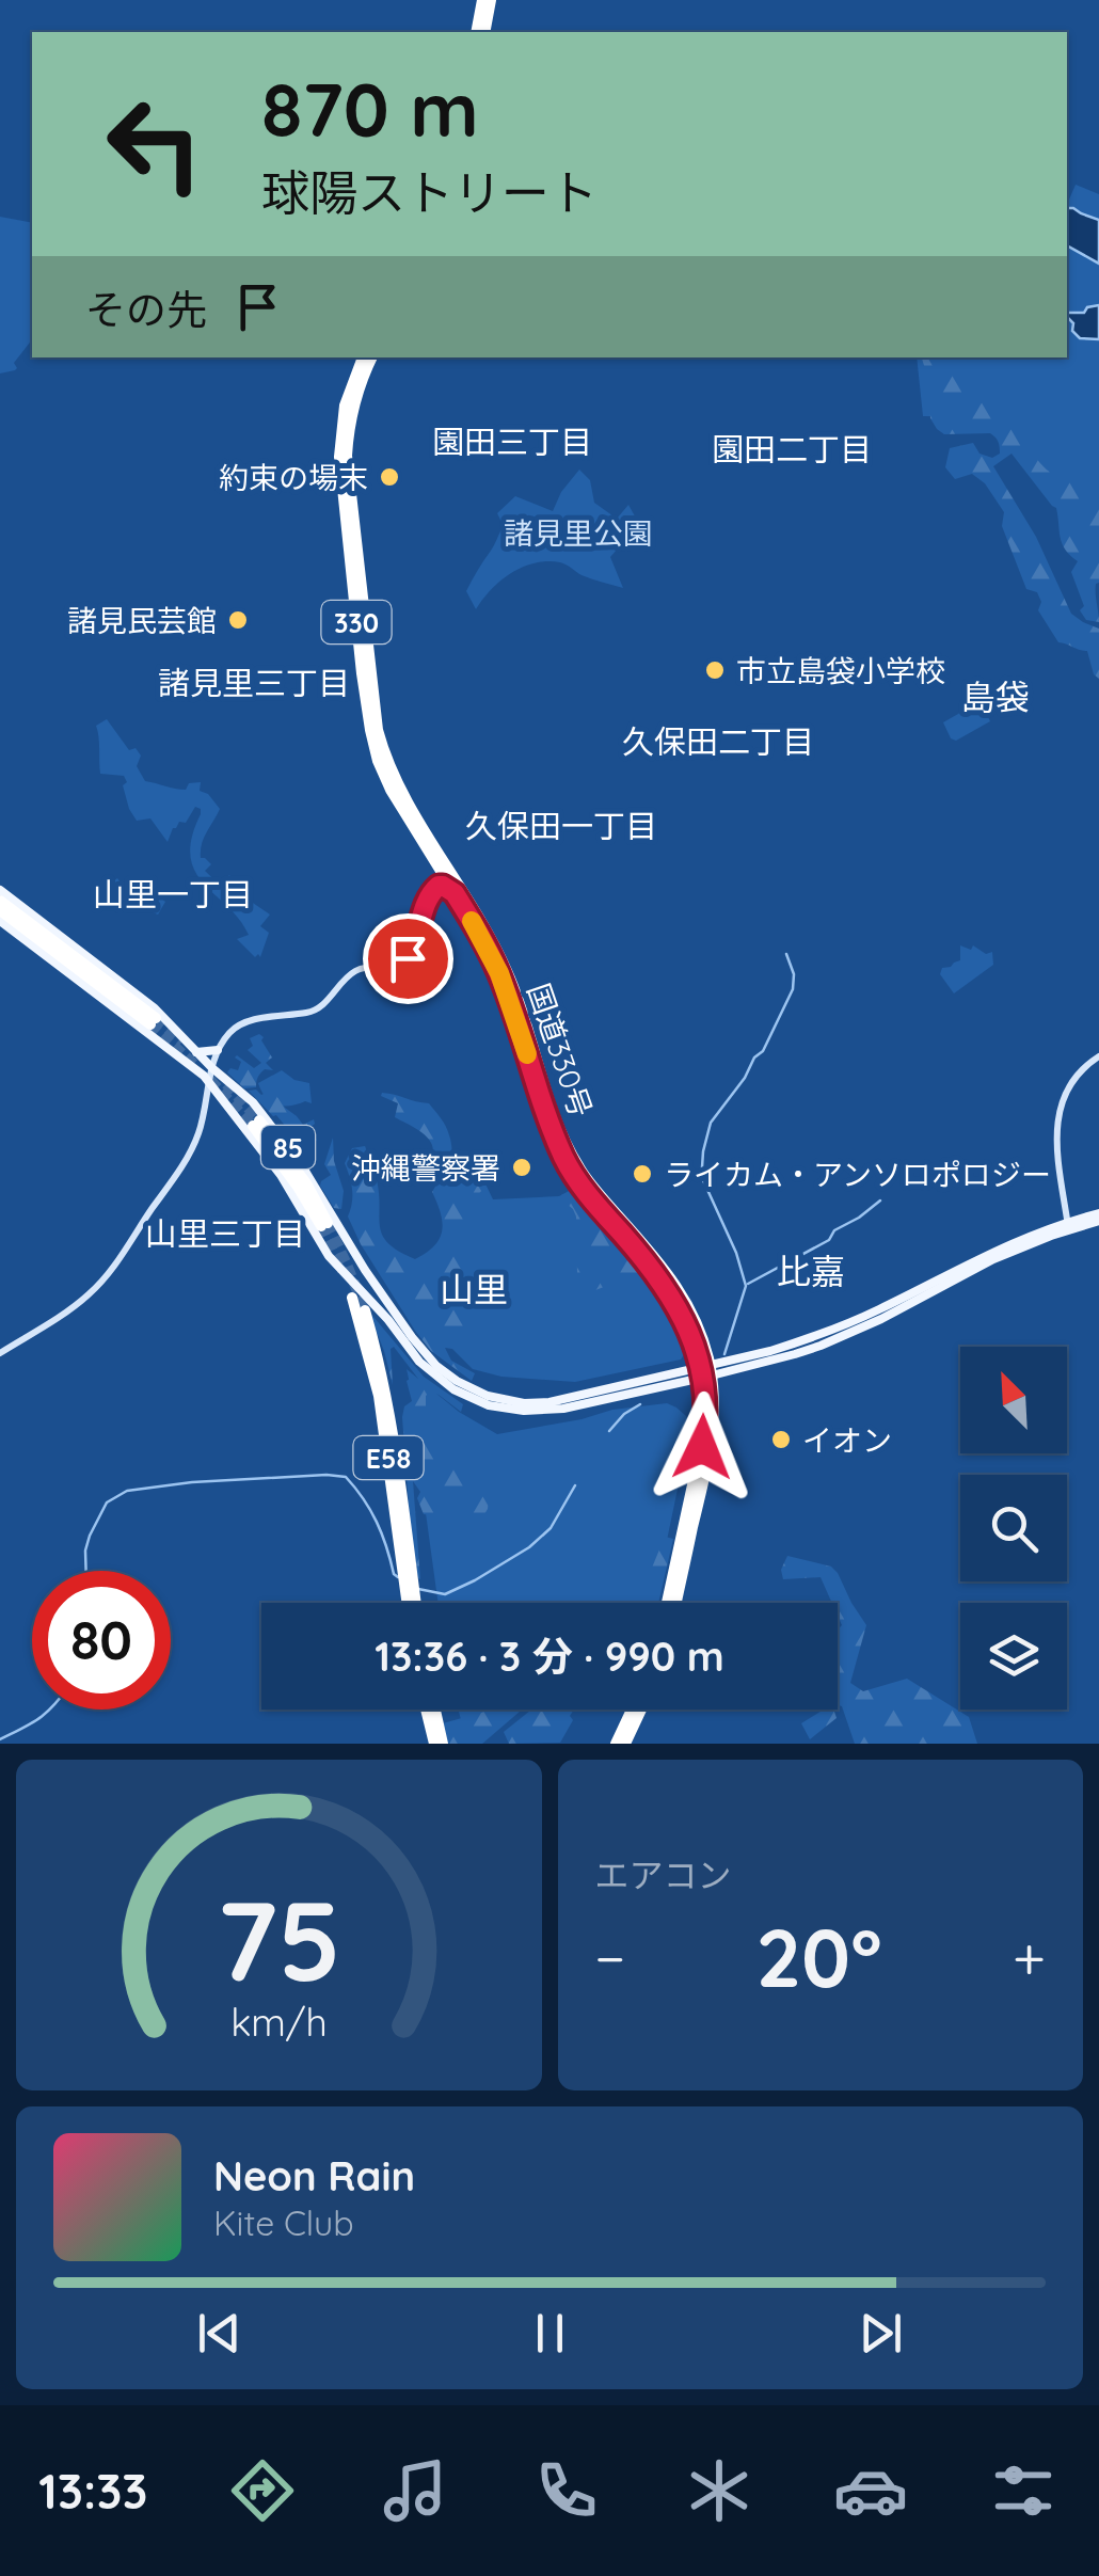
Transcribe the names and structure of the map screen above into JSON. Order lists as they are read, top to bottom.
{
  "streets": {
    "highway": ["330", "国道330号", "E58"],
    "main road": ["85"]
  },
  "crossings": [
    ["国道330号", "85"]
  ],
  "districts": [
    "園田三丁目",
    "園田二丁目",
    "諸見里三丁目",
    "島袋",
    "久保田二丁目",
    "久保田一丁目",
    "山里一丁目",
    "山里三丁目",
    "比嘉",
    "山里"
  ],
  "parks": ["諸見里公園"],
  "places": [
    "約束の場末",
    "諸見民芸館",
    "市立島袋小学校",
    "沖縄警察署",
    "ライカム・アンソロポロジー",
    "イオン"
  ],
  "north": "top left",
  "page": {
    "turn": ["870 m", "球陽ストリート"],
    "then": "その先",
    "limit": "80",
    "trip": "13:36 · 3 分 · 990 m",
    "tile": "エアコン",
    "heat": ["−", "20°", "+"],
    "song": ["Neon Rain", "Kite Club"],
    "tabs": "13:33",
    "gauge": ["75", "km/h"]
  }
}
